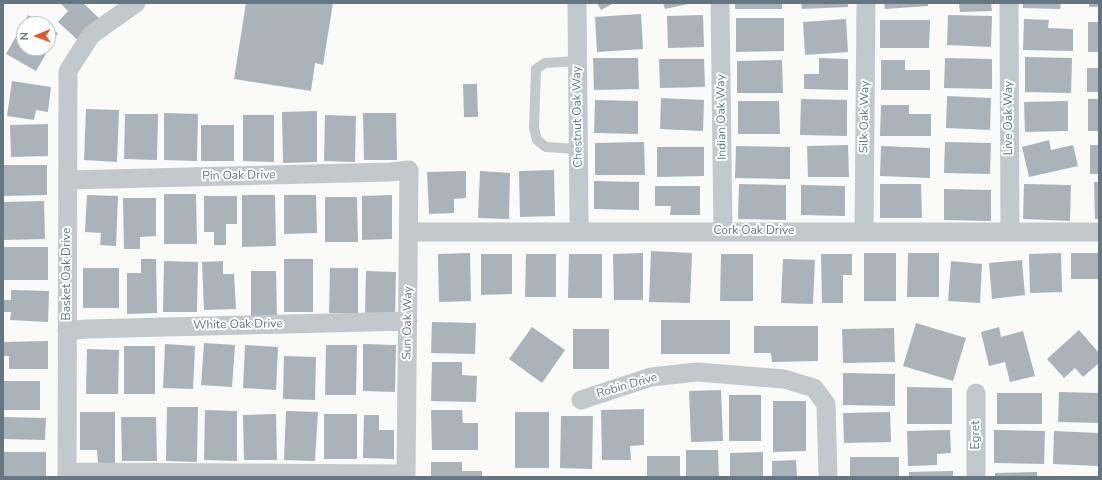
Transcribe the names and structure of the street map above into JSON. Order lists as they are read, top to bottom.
{
  "streets": {
    "street": [
      "Chestnut Oak Way",
      "Indian Oak Way",
      "Silk Oak Way",
      "Live Oak Way",
      "Pin Oak Drive",
      "Cork Oak Drive",
      "Basket Oak Drive",
      "Sun Oak Way",
      "White Oak Drive",
      "Robin Drive",
      "Egret"
    ]
  },
  "crossings": [
    ["Chestnut Oak Way", "Cork Oak Drive"],
    ["Indian Oak Way", "Cork Oak Drive"],
    ["Silk Oak Way", "Cork Oak Drive"],
    ["Live Oak Way", "Cork Oak Drive"],
    ["Pin Oak Drive", "Basket Oak Drive"],
    ["Pin Oak Drive", "Sun Oak Way"],
    ["Cork Oak Drive", "Sun Oak Way"],
    ["Basket Oak Drive", "White Oak Drive"],
    ["Sun Oak Way", "White Oak Drive"]
  ],
  "north": "left"
}
